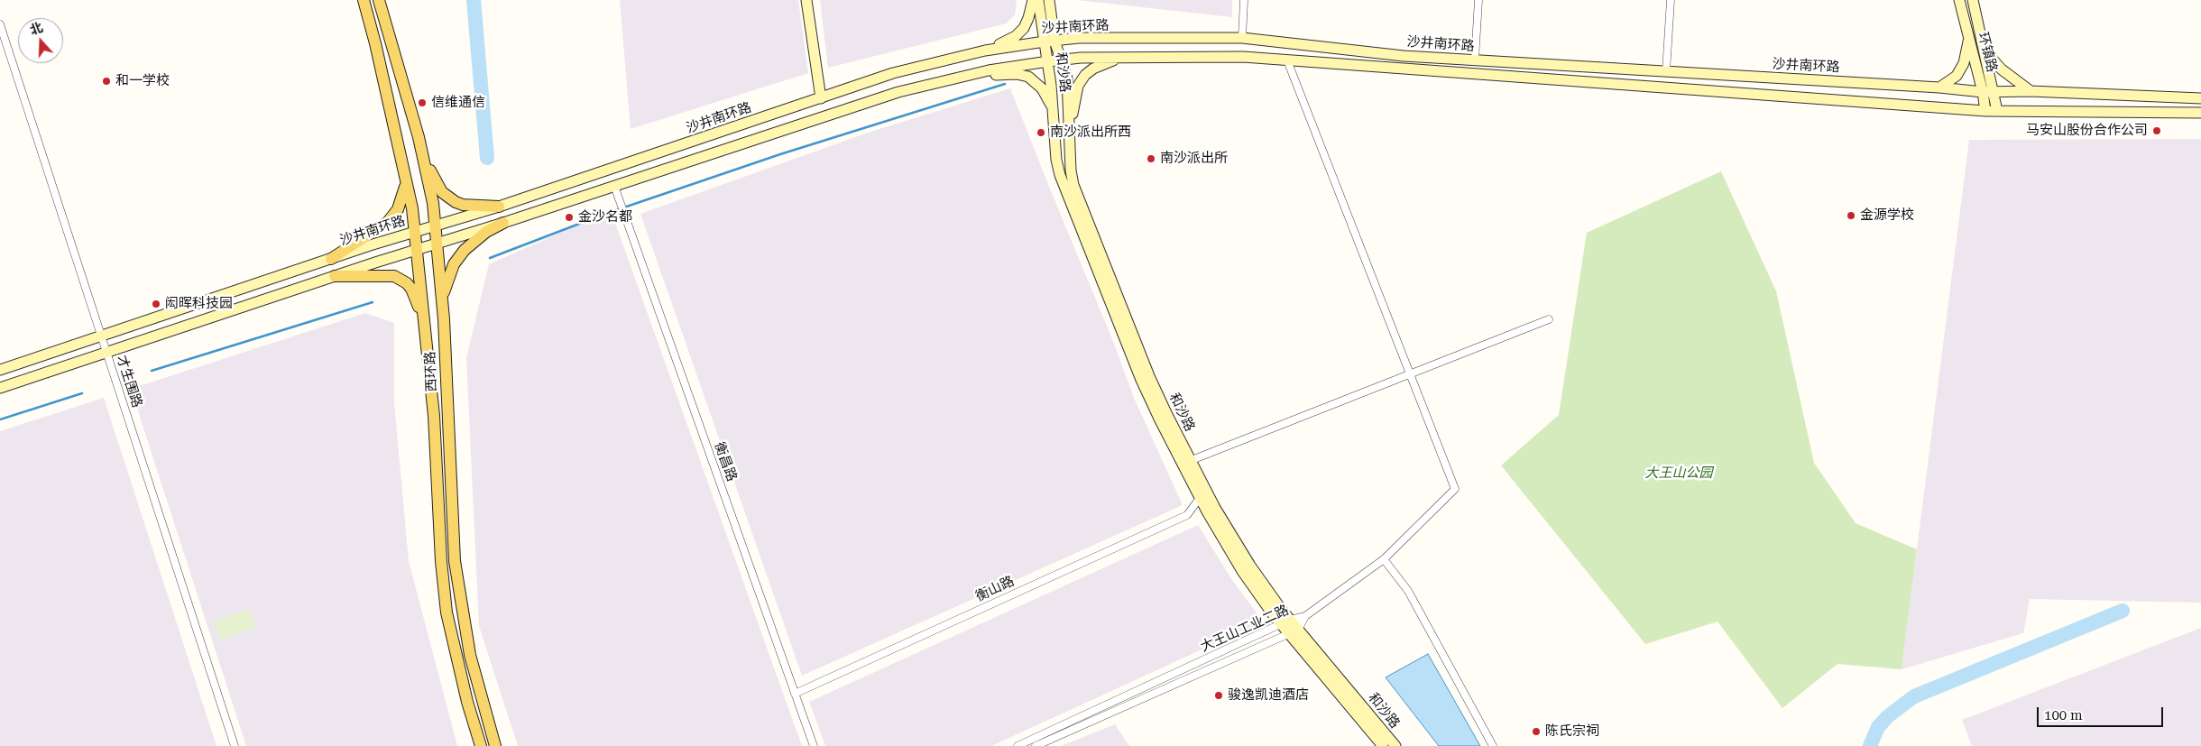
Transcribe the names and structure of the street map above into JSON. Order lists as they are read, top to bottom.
{
  "streets": {
    "main road": [
      "沙井南环路",
      "环镇路",
      "和沙路",
      "西环路"
    ],
    "street": [
      "才生围路",
      "衡昌路",
      "衡山路",
      "大王山工业二路"
    ]
  },
  "crossings": [
    ["沙井南环路", "环镇路"],
    ["沙井南环路", "和沙路"],
    ["沙井南环路", "西环路"],
    ["沙井南环路", "才生围路"],
    ["沙井南环路", "衡昌路"],
    ["和沙路", "衡山路"],
    ["和沙路", "大王山工业二路"],
    ["衡昌路", "衡山路"]
  ],
  "parks": ["大王山公园"],
  "places": [
    "和一学校",
    "信维通信",
    "马安山股份合作公司",
    "南沙派出所西",
    "南沙派出所",
    "金源学校",
    "金沙名都",
    "闳晖科技园",
    "骏逸凯迪酒店",
    "陈氏宗祠"
  ],
  "scale_bar": "100 m",
  "north": "top"
}
